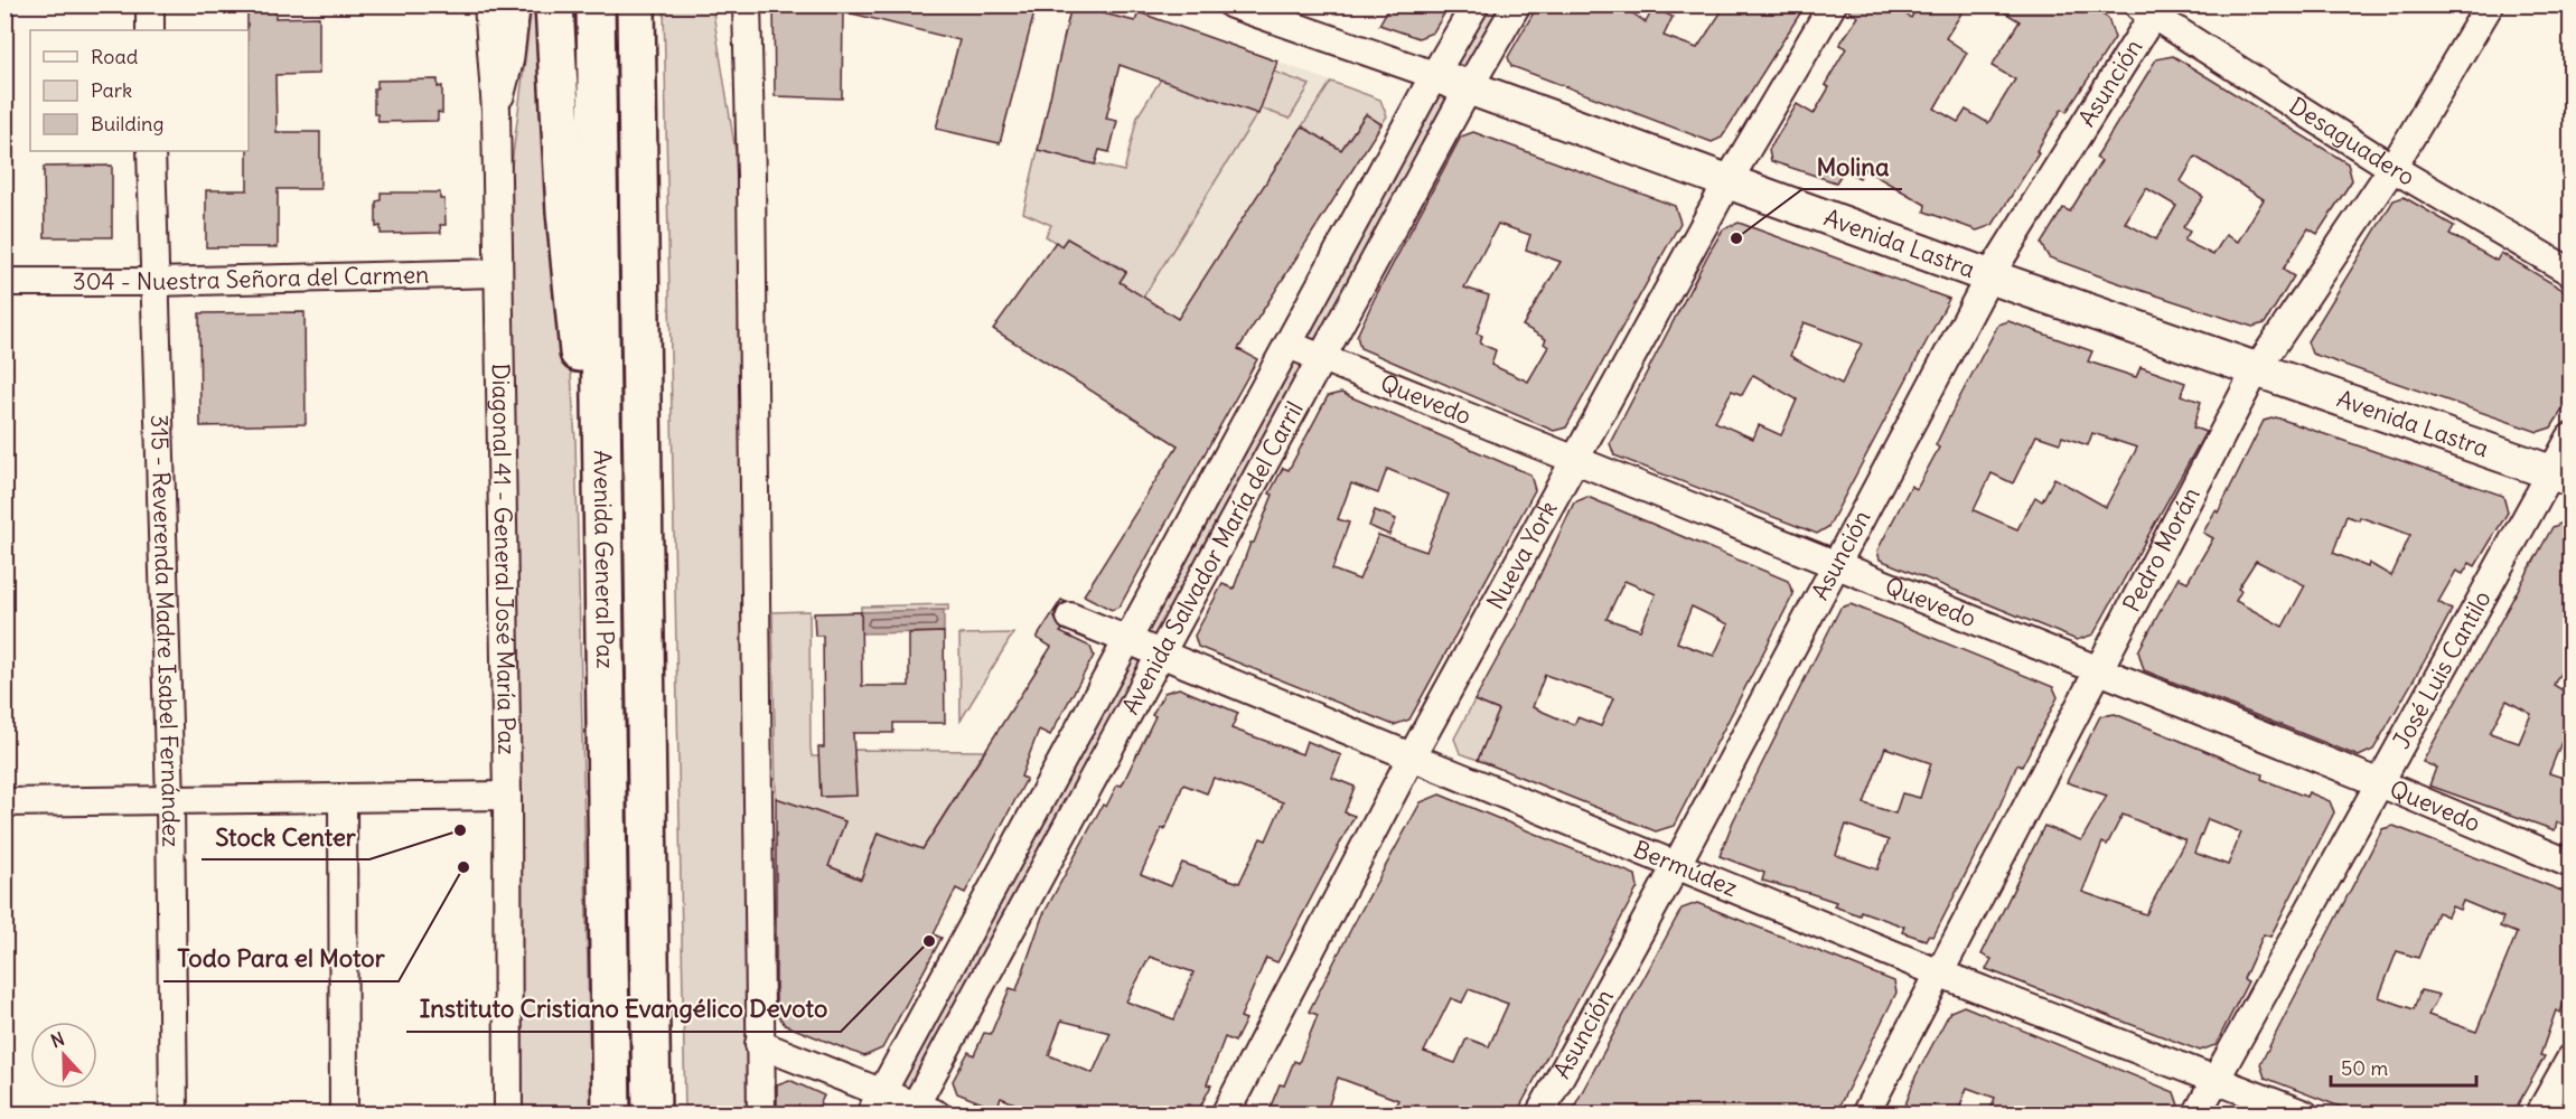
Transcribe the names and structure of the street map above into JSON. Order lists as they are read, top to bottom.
{
  "streets": {
    "highway": ["Avenida General Paz"],
    "main road": ["Avenida Lastra"],
    "street": [
      "Asunción",
      "Desaguadero",
      "304 - Nuestra Señora del Carmen",
      "Quevedo",
      "Pedro Morán",
      "Nueva York",
      "Diagonal 41 - General José María Paz",
      "Avenida Salvador María del Carril",
      "315 - Reverenda Madre Isabel Fernández",
      "José Luis Cantilo",
      "Bermúdez"
    ]
  },
  "crossings": [
    ["Asunción", "Desaguadero"],
    ["Asunción", "Avenida Lastra"],
    ["Asunción", "Quevedo"],
    ["Asunción", "Bermúdez"],
    ["Desaguadero", "Pedro Morán"],
    ["Avenida Lastra", "Pedro Morán"],
    ["Avenida Lastra", "Nueva York"],
    ["Avenida Lastra", "Avenida Salvador María del Carril"],
    ["Avenida Lastra", "José Luis Cantilo"],
    ["304 - Nuestra Señora del Carmen", "Diagonal 41 - General José María Paz"],
    ["304 - Nuestra Señora del Carmen", "315 - Reverenda Madre Isabel Fernández"],
    ["Quevedo", "Pedro Morán"],
    ["Quevedo", "Nueva York"],
    ["Quevedo", "Avenida Salvador María del Carril"],
    ["Quevedo", "José Luis Cantilo"],
    ["Pedro Morán", "Bermúdez"],
    ["Nueva York", "Bermúdez"],
    ["Avenida Salvador María del Carril", "Bermúdez"],
    ["José Luis Cantilo", "Bermúdez"]
  ],
  "places": [
    "Molina",
    "Stock Center",
    "Todo Para el Motor",
    "Instituto Cristiano Evangélico Devoto"
  ],
  "legend": ["Road", "Park", "Building"],
  "scale_bar": "50 m",
  "north": "top"
}
